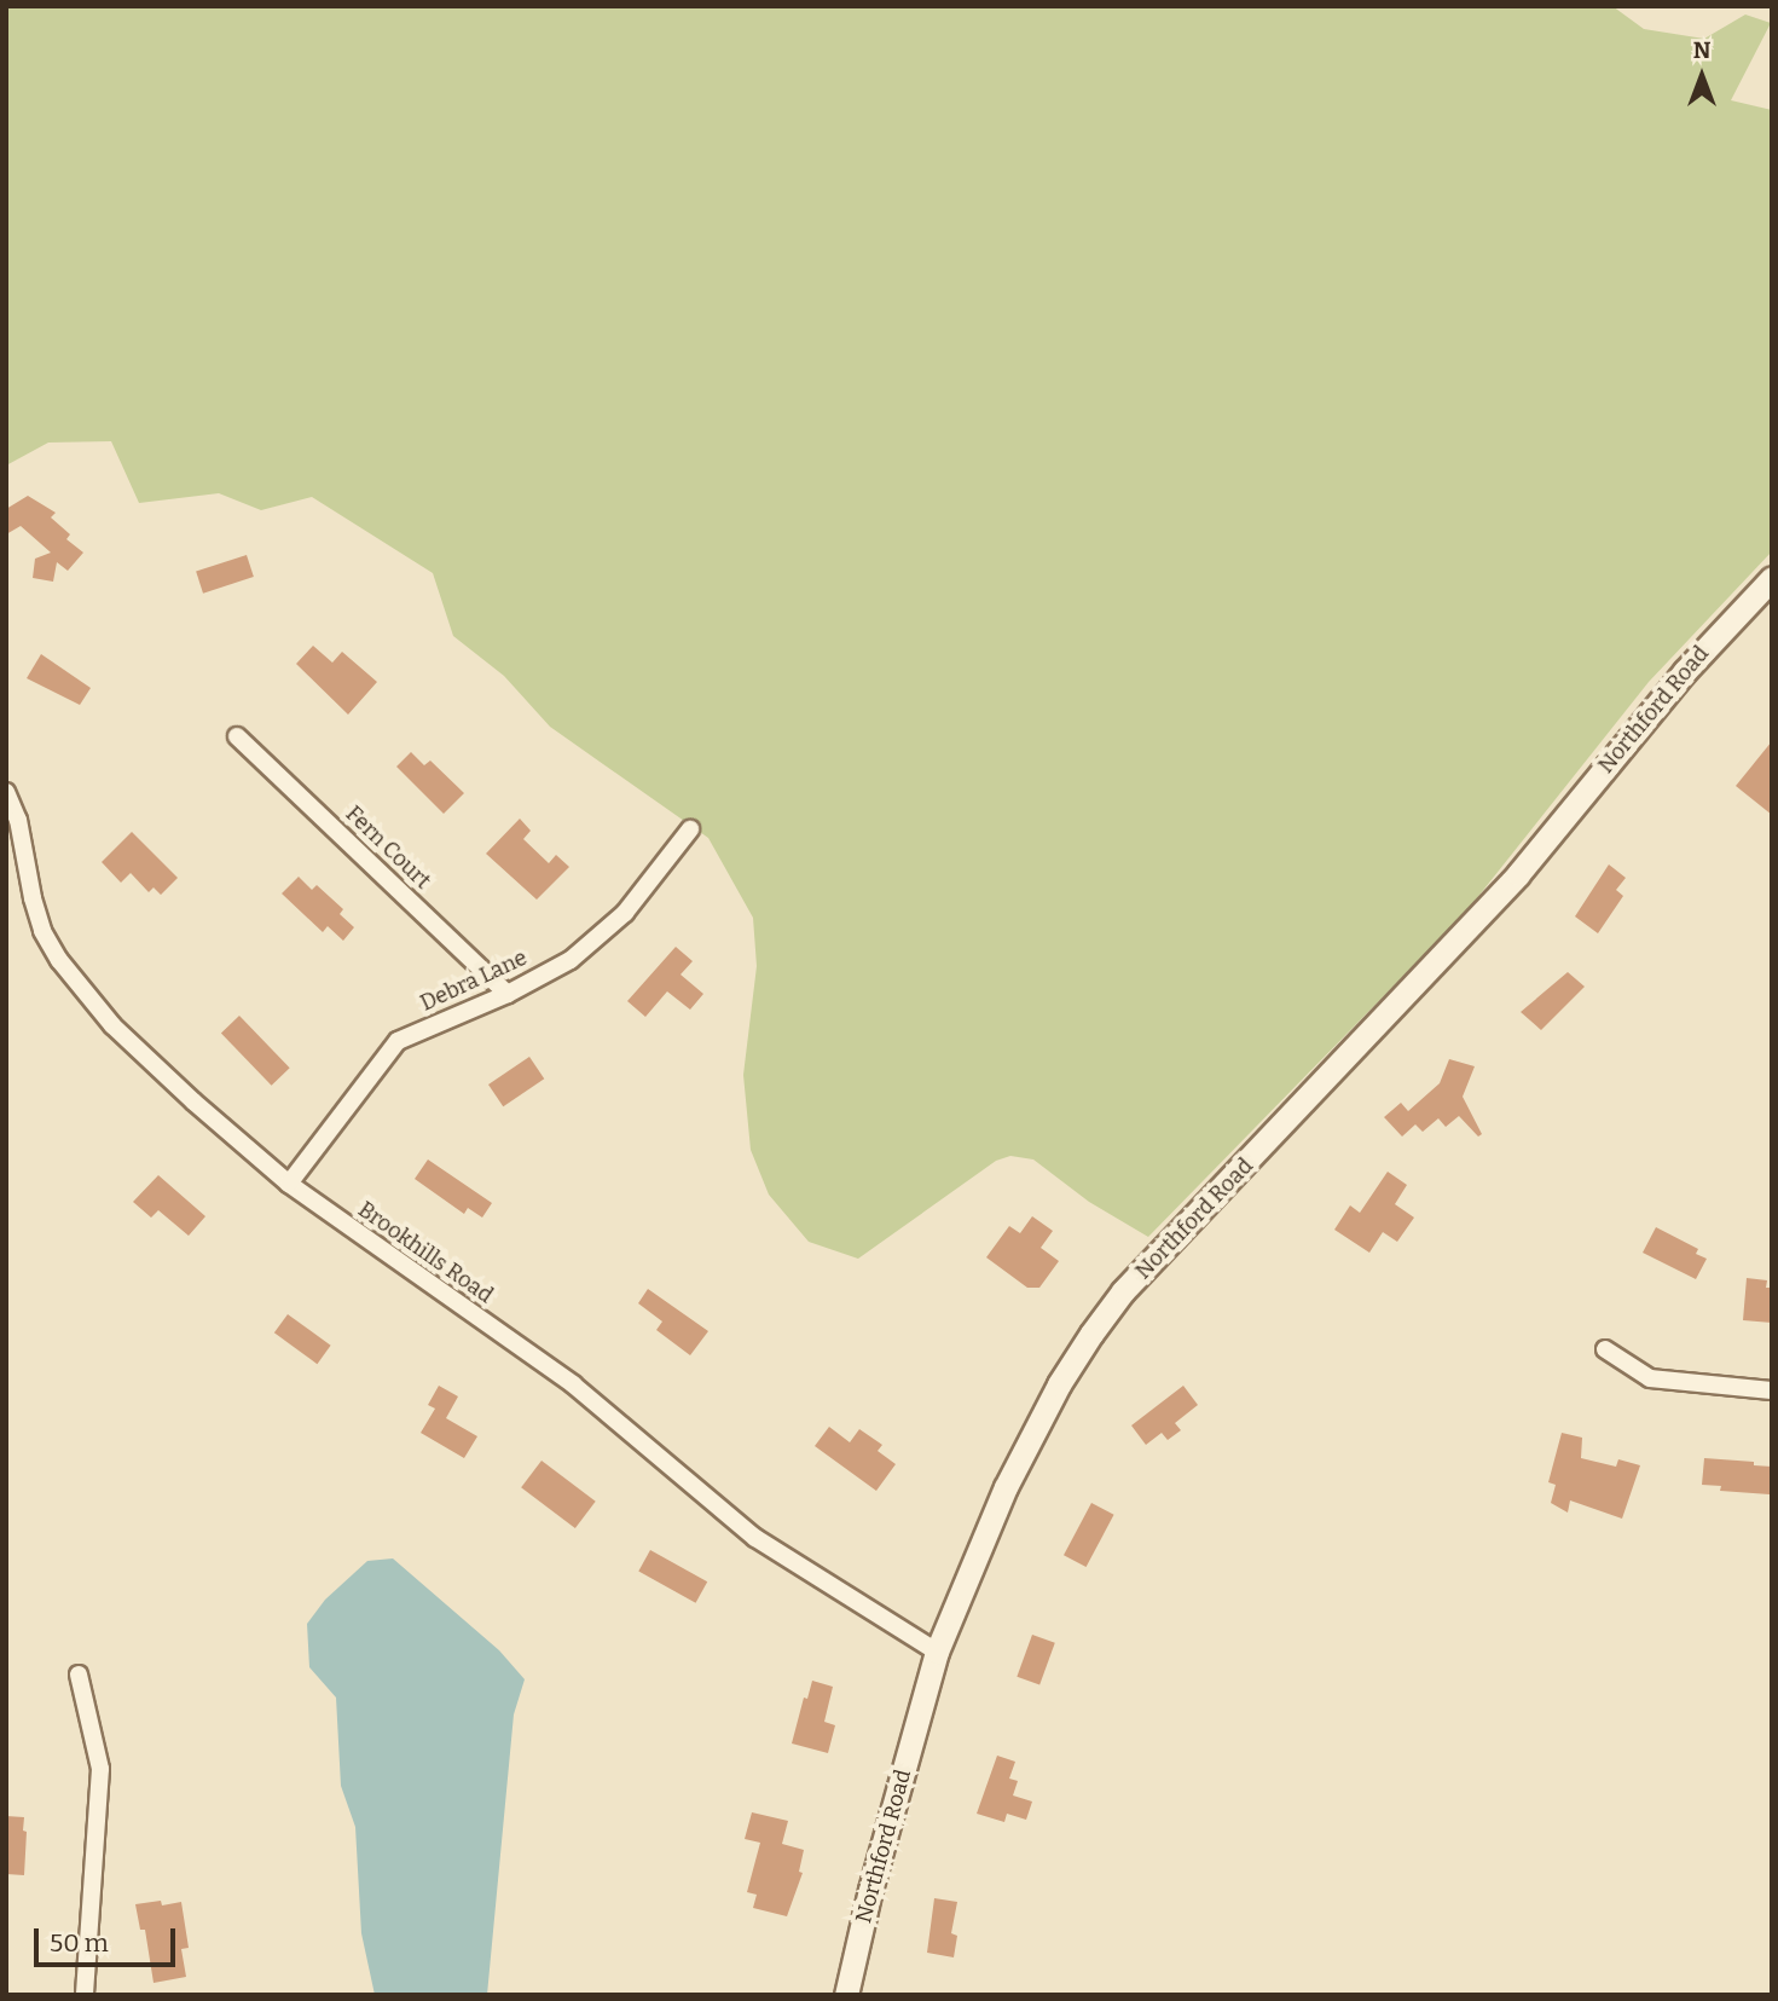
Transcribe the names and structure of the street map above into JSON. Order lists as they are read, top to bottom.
{
  "streets": {
    "street": [
      "Northford Road",
      "Fern Court",
      "Debra Lane",
      "Brookhills Road"
    ]
  },
  "crossings": [
    ["Northford Road", "Brookhills Road"],
    ["Fern Court", "Debra Lane"],
    ["Debra Lane", "Brookhills Road"]
  ],
  "scale_bar": "50 m",
  "north": "top"
}
